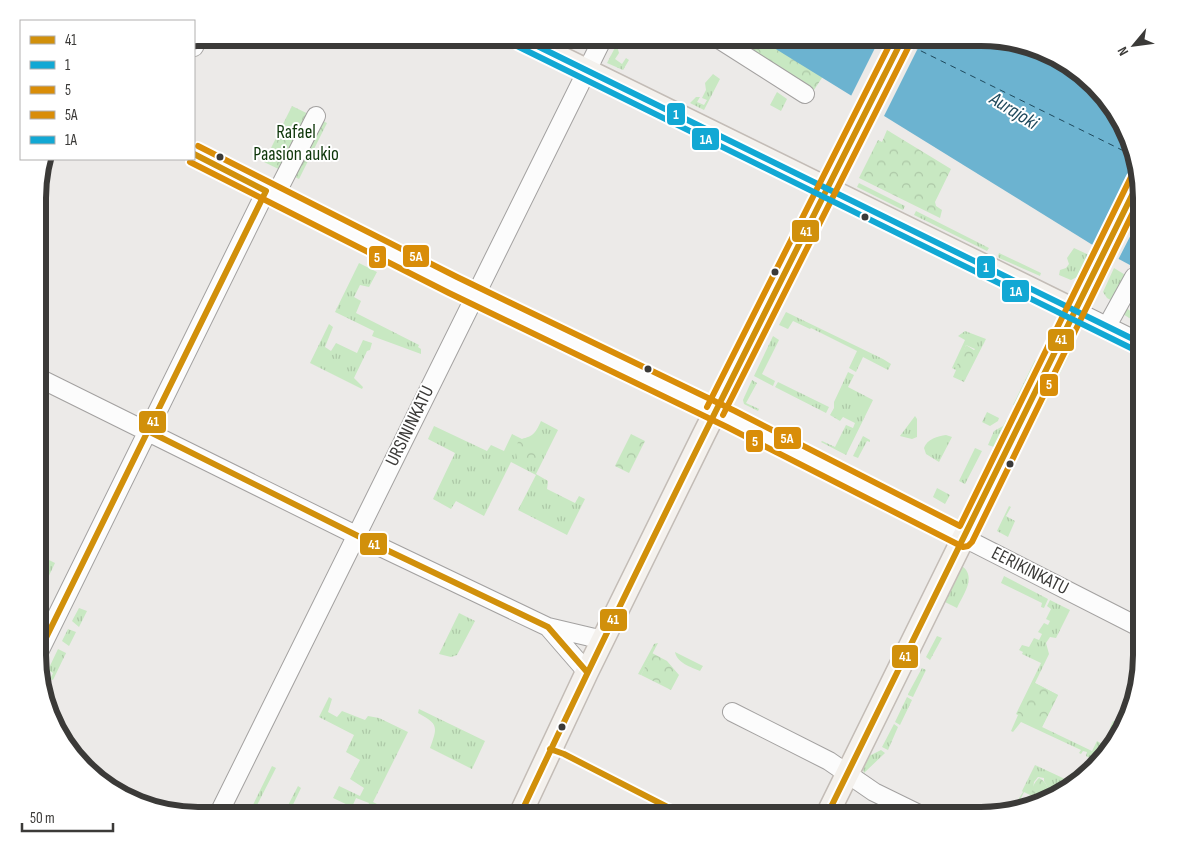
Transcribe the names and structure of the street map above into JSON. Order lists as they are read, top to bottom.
{
  "streets": {
    "street": ["URSININKATU", "EERIKINKATU"]
  },
  "crossings": [
    ["URSININKATU", "EERIKINKATU"]
  ],
  "water": ["Aurajoki"],
  "parks": ["Rafael Paasion aukio"],
  "lines": [
    "transit line 1A",
    "transit line 1",
    "transit line 5A",
    "transit line 41",
    "transit line 5"
  ],
  "legend": [
    "41",
    "1",
    "5",
    "5A",
    "1A"
  ],
  "scale_bar": "50 m",
  "north": "bottom left"
}
